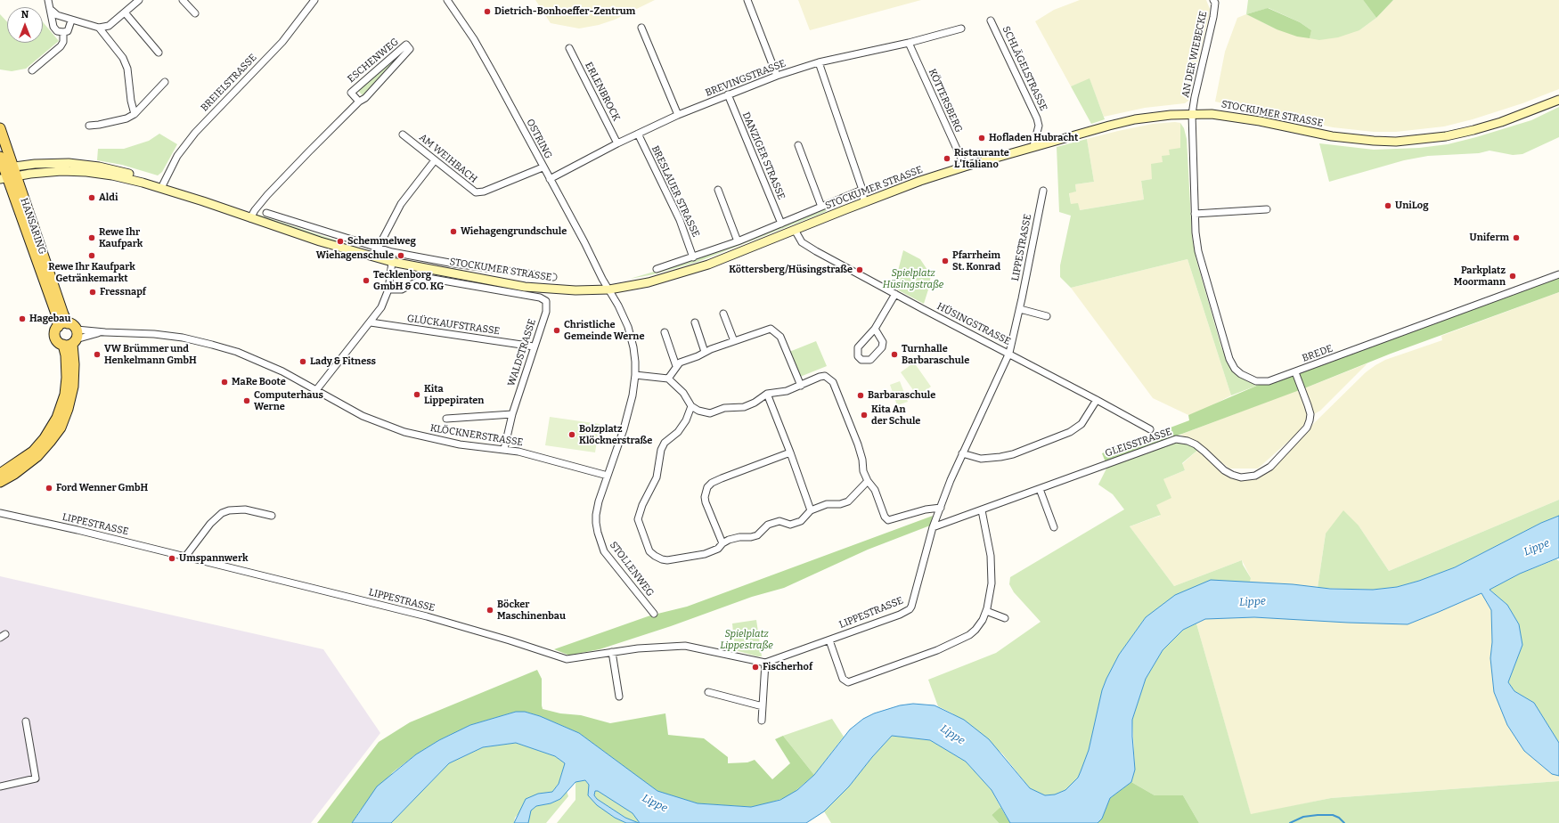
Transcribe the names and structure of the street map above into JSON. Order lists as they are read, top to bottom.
{
  "streets": {
    "main road": ["STOCKUMER STRASSE", "HANSARING"],
    "street": [
      "AN DER WIEBECKE",
      "ESCHENWEG",
      "SCHLÄGELSTRASSE",
      "BREVINGSTRASSE",
      "BREIELSTRASSE",
      "ERLENBROCK",
      "KÖTTERSBERG",
      "OSTRING",
      "DANZIGER STRASSE",
      "AM WEIHBACH",
      "BRESLAUER STRASSE",
      "LIPPESTRASSE",
      "HÜSINGSTRASSE",
      "GLÜCKAUFSTRASSE",
      "WALDSTRASSE",
      "BREDE",
      "KLÖCKNERSTRASSE",
      "GLEISSTRASSE",
      "STOLLENWEG"
    ]
  },
  "crossings": [
    ["AN DER WIEBECKE", "STOCKUMER STRASSE"],
    ["AN DER WIEBECKE", "BREDE"],
    ["ESCHENWEG", "STOCKUMER STRASSE"],
    ["SCHLÄGELSTRASSE", "STOCKUMER STRASSE"],
    ["BREVINGSTRASSE", "ERLENBROCK"],
    ["BREVINGSTRASSE", "KÖTTERSBERG"],
    ["BREVINGSTRASSE", "OSTRING"],
    ["BREVINGSTRASSE", "DANZIGER STRASSE"],
    ["BREVINGSTRASSE", "BRESLAUER STRASSE"],
    ["BREIELSTRASSE", "STOCKUMER STRASSE"],
    ["KÖTTERSBERG", "STOCKUMER STRASSE"],
    ["STOCKUMER STRASSE", "OSTRING"],
    ["STOCKUMER STRASSE", "DANZIGER STRASSE"],
    ["STOCKUMER STRASSE", "BRESLAUER STRASSE"],
    ["STOCKUMER STRASSE", "HANSARING"],
    ["STOCKUMER STRASSE", "HÜSINGSTRASSE"],
    ["STOCKUMER STRASSE", "WALDSTRASSE"],
    ["STOCKUMER STRASSE", "BREDE"],
    ["STOCKUMER STRASSE", "STOLLENWEG"],
    ["OSTRING", "AM WEIHBACH"],
    ["OSTRING", "STOLLENWEG"],
    ["HANSARING", "KLÖCKNERSTRASSE"],
    ["LIPPESTRASSE", "HÜSINGSTRASSE"],
    ["LIPPESTRASSE", "GLEISSTRASSE"],
    ["GLÜCKAUFSTRASSE", "WALDSTRASSE"],
    ["WALDSTRASSE", "KLÖCKNERSTRASSE"],
    ["BREDE", "GLEISSTRASSE"],
    ["KLÖCKNERSTRASSE", "STOLLENWEG"]
  ],
  "water": ["Lippe"],
  "parks": ["Spielplatz Hüsingstraße", "Spielplatz Lippestraße"],
  "places": [
    "Dietrich-Bonhoeffer-Zentrum",
    "Hofladen Hubracht",
    "Ristaurante L'Italiano",
    "Aldi",
    "UniLog",
    "Wiehagengrundschule",
    "Rewe Ihr Kaufpark",
    "Uniferm",
    "Schemmelweg",
    "Rewe Ihr Kaufpark Getränkemarkt",
    "Wiehagenschule",
    "Pfarrheim St. Konrad",
    "Köttersberg/Hüsingstraße",
    "Parkplatz Moormann",
    "Tecklenborg GmbH & CO. KG",
    "Fressnapf",
    "Hagebau",
    "Christliche Gemeinde Werne",
    "VW Brümmer und Henkelmann GmbH",
    "Turnhalle Barbaraschule",
    "Lady & Fitness",
    "MaRe Boote",
    "Kita Lippepiraten",
    "Barbaraschule",
    "Computerhaus Werne",
    "Kita An der Schule",
    "Bolzplatz Klöcknerstraße",
    "Ford Wenner GmbH",
    "Umspannwerk",
    "Böcker Maschinenbau",
    "Fischerhof"
  ],
  "north": "top"
}
